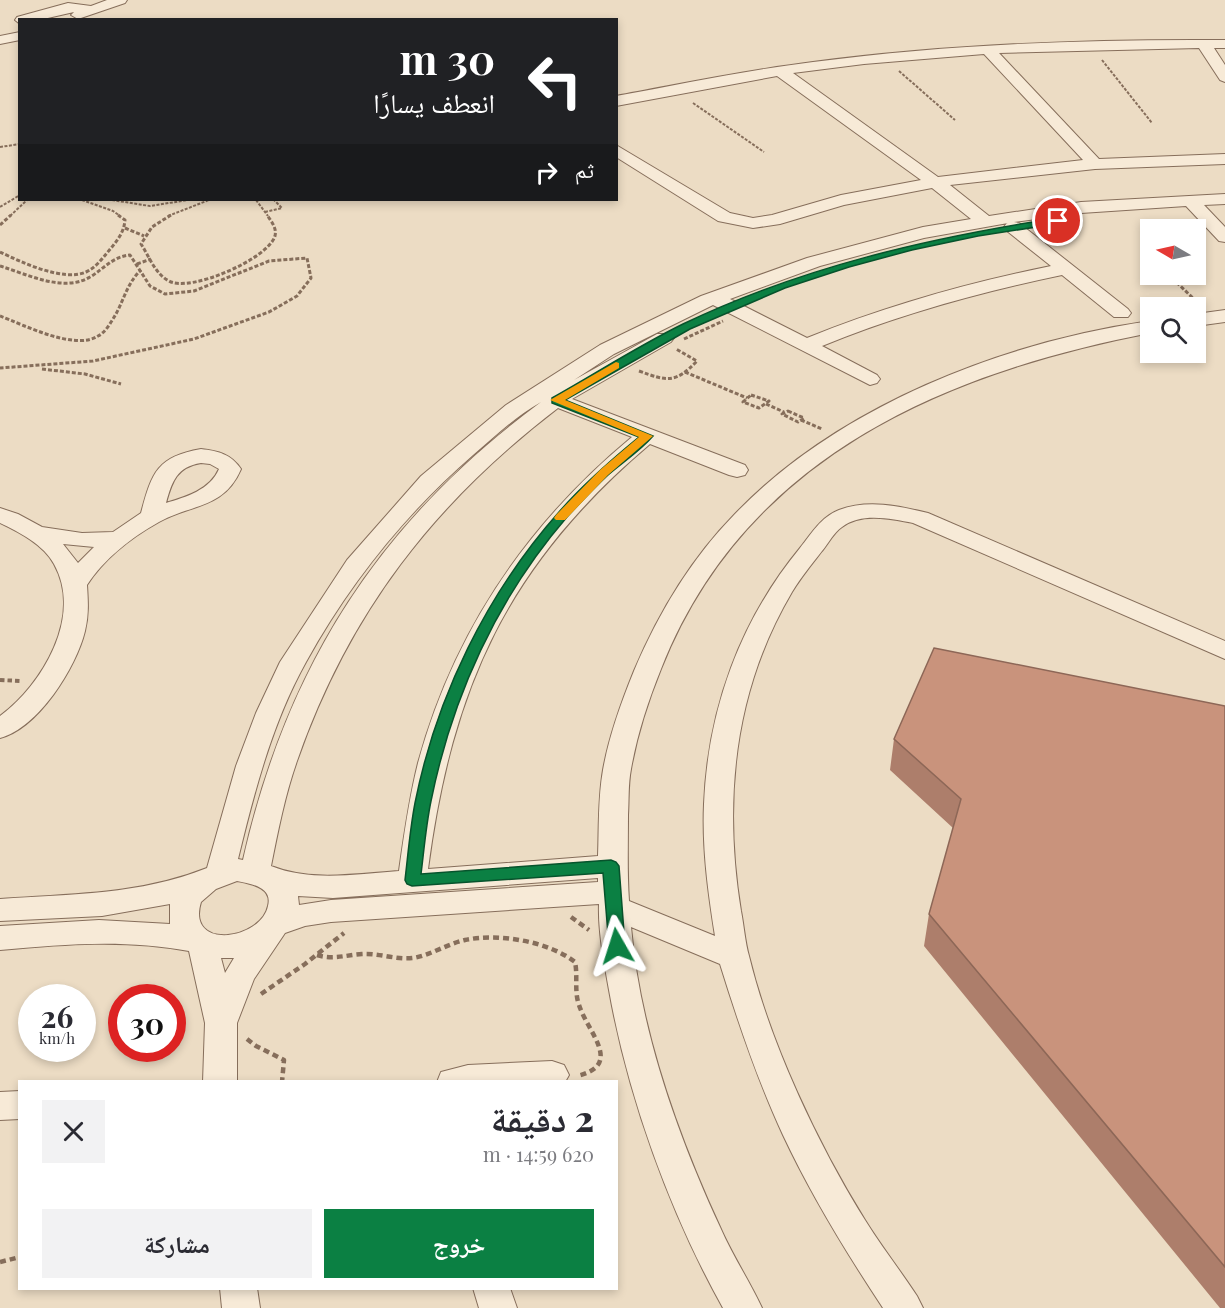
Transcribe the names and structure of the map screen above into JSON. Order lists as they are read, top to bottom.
{
  "north": "left",
  "page": {
    "turn": ["30 m", "انعطف يسارًا"],
    "then": "ثم",
    "speed": "26 km/h",
    "limit": "30",
    "heading": ["2 دقيقة", "620 m · 14:59"],
    "buttons": ["خروج", "مشاركة"]
  }
}
